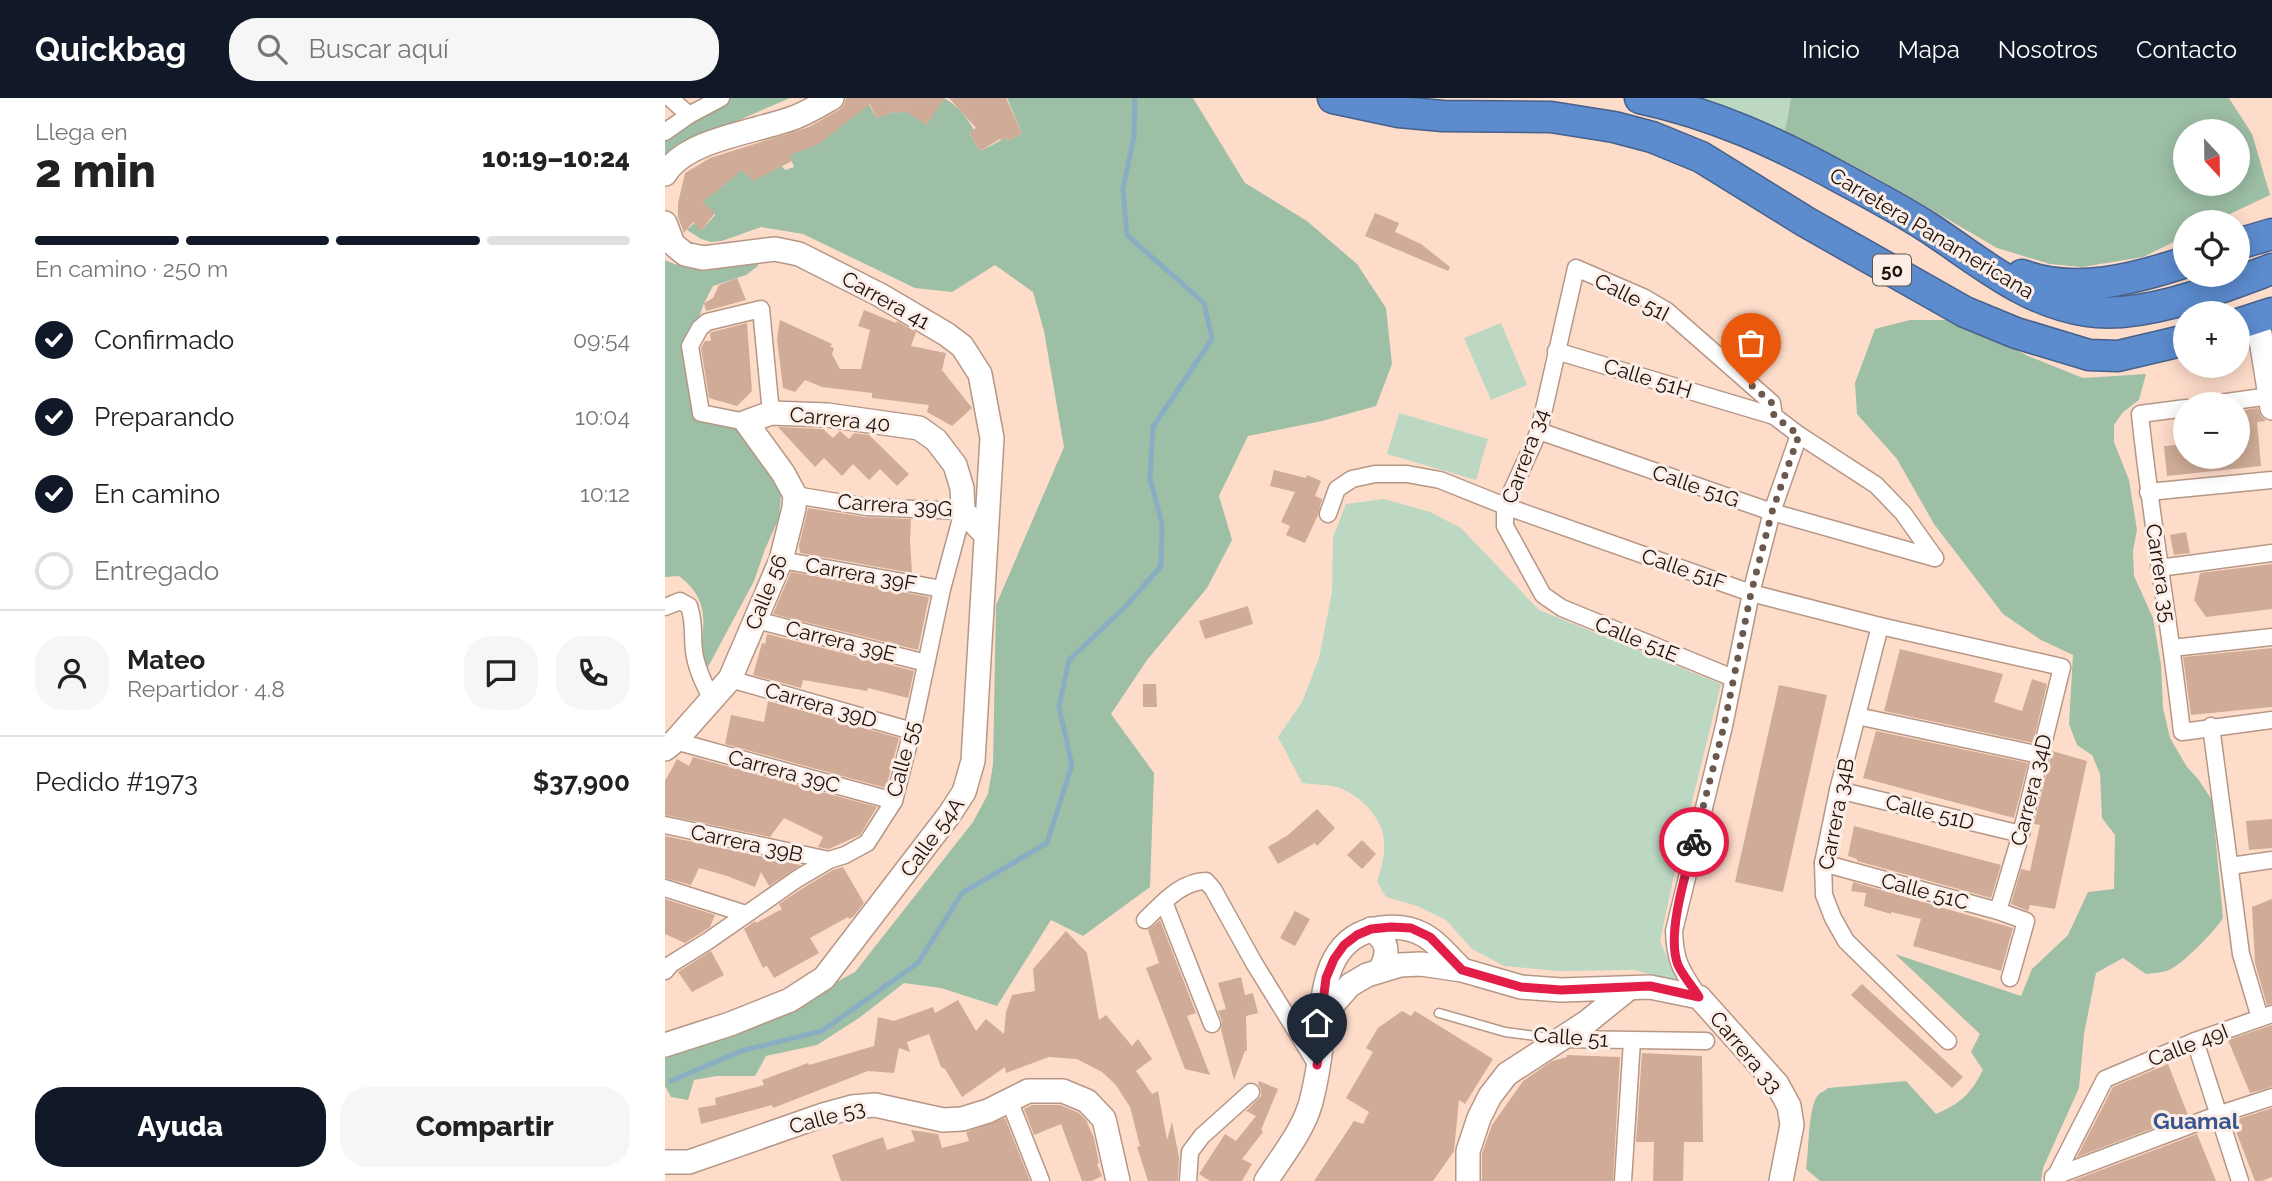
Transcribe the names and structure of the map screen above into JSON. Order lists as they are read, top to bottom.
{
  "streets": {
    "highway": ["Carretera Panamericana", "50"],
    "street": [
      "Calle 51I",
      "Carrera 41",
      "Calle 51H",
      "Carrera 40",
      "Carrera 34",
      "Calle 51G",
      "Carrera 39G",
      "Calle 51F",
      "Carrera 35",
      "Carrera 39F",
      "Calle 56",
      "Calle 51E",
      "Carrera 39E",
      "Carrera 39D",
      "Calle 55",
      "Carrera 39C",
      "Carrera 34D",
      "Calle 51D",
      "Carrera 34B",
      "Calle 54A",
      "Carrera 39B",
      "Calle 51C",
      "Calle 51",
      "Calle 49I",
      "Carrera 33",
      "Calle 53"
    ]
  },
  "crossings": [
    ["Calle 51I", "Calle 51H"],
    ["Calle 51I", "Carrera 34"],
    ["Carrera 41", "Calle 54A"],
    ["Calle 51H", "Carrera 34"],
    ["Calle 51H", "Calle 51G"],
    ["Carrera 40", "Calle 55"],
    ["Carrera 34", "Calle 51G"],
    ["Carrera 34", "Calle 51F"],
    ["Carrera 34", "Calle 51E"],
    ["Carrera 39G", "Calle 56"],
    ["Carrera 39G", "Calle 55"],
    ["Carrera 39G", "Calle 54A"],
    ["Calle 51F", "Carrera 34D"],
    ["Calle 51F", "Carrera 34B"],
    ["Carrera 39F", "Calle 56"],
    ["Carrera 39F", "Calle 55"],
    ["Calle 56", "Carrera 39E"],
    ["Calle 56", "Carrera 39D"],
    ["Calle 56", "Carrera 39C"],
    ["Carrera 39E", "Calle 55"],
    ["Carrera 39D", "Calle 55"],
    ["Calle 55", "Carrera 39C"],
    ["Calle 55", "Carrera 39B"],
    ["Carrera 34D", "Calle 51D"],
    ["Carrera 34D", "Calle 51C"],
    ["Calle 51D", "Carrera 34B"],
    ["Carrera 34B", "Calle 51C"]
  ],
  "districts": ["Guamal"],
  "north": "bottom",
  "page": {
    "header": "Quickbag",
    "search": "Buscar aquí",
    "nav": [
      "Inicio",
      "Mapa",
      "Nosotros",
      "Contacto"
    ],
    "heading": ["2 min", "Llega en", "10:19–10:24"],
    "panel": [
      "Mateo",
      "Repartidor · 4.8",
      "Pedido #1973",
      "$37,900"
    ],
    "map_buttons": ["+", "−"],
    "bar": "En camino · 250 m",
    "list": [
      ["Confirmado", "09:54"],
      ["Preparando", "10:04"],
      ["En camino", "10:12"],
      "Entregado"
    ],
    "buttons": ["Ayuda", "Compartir"]
  }
}
